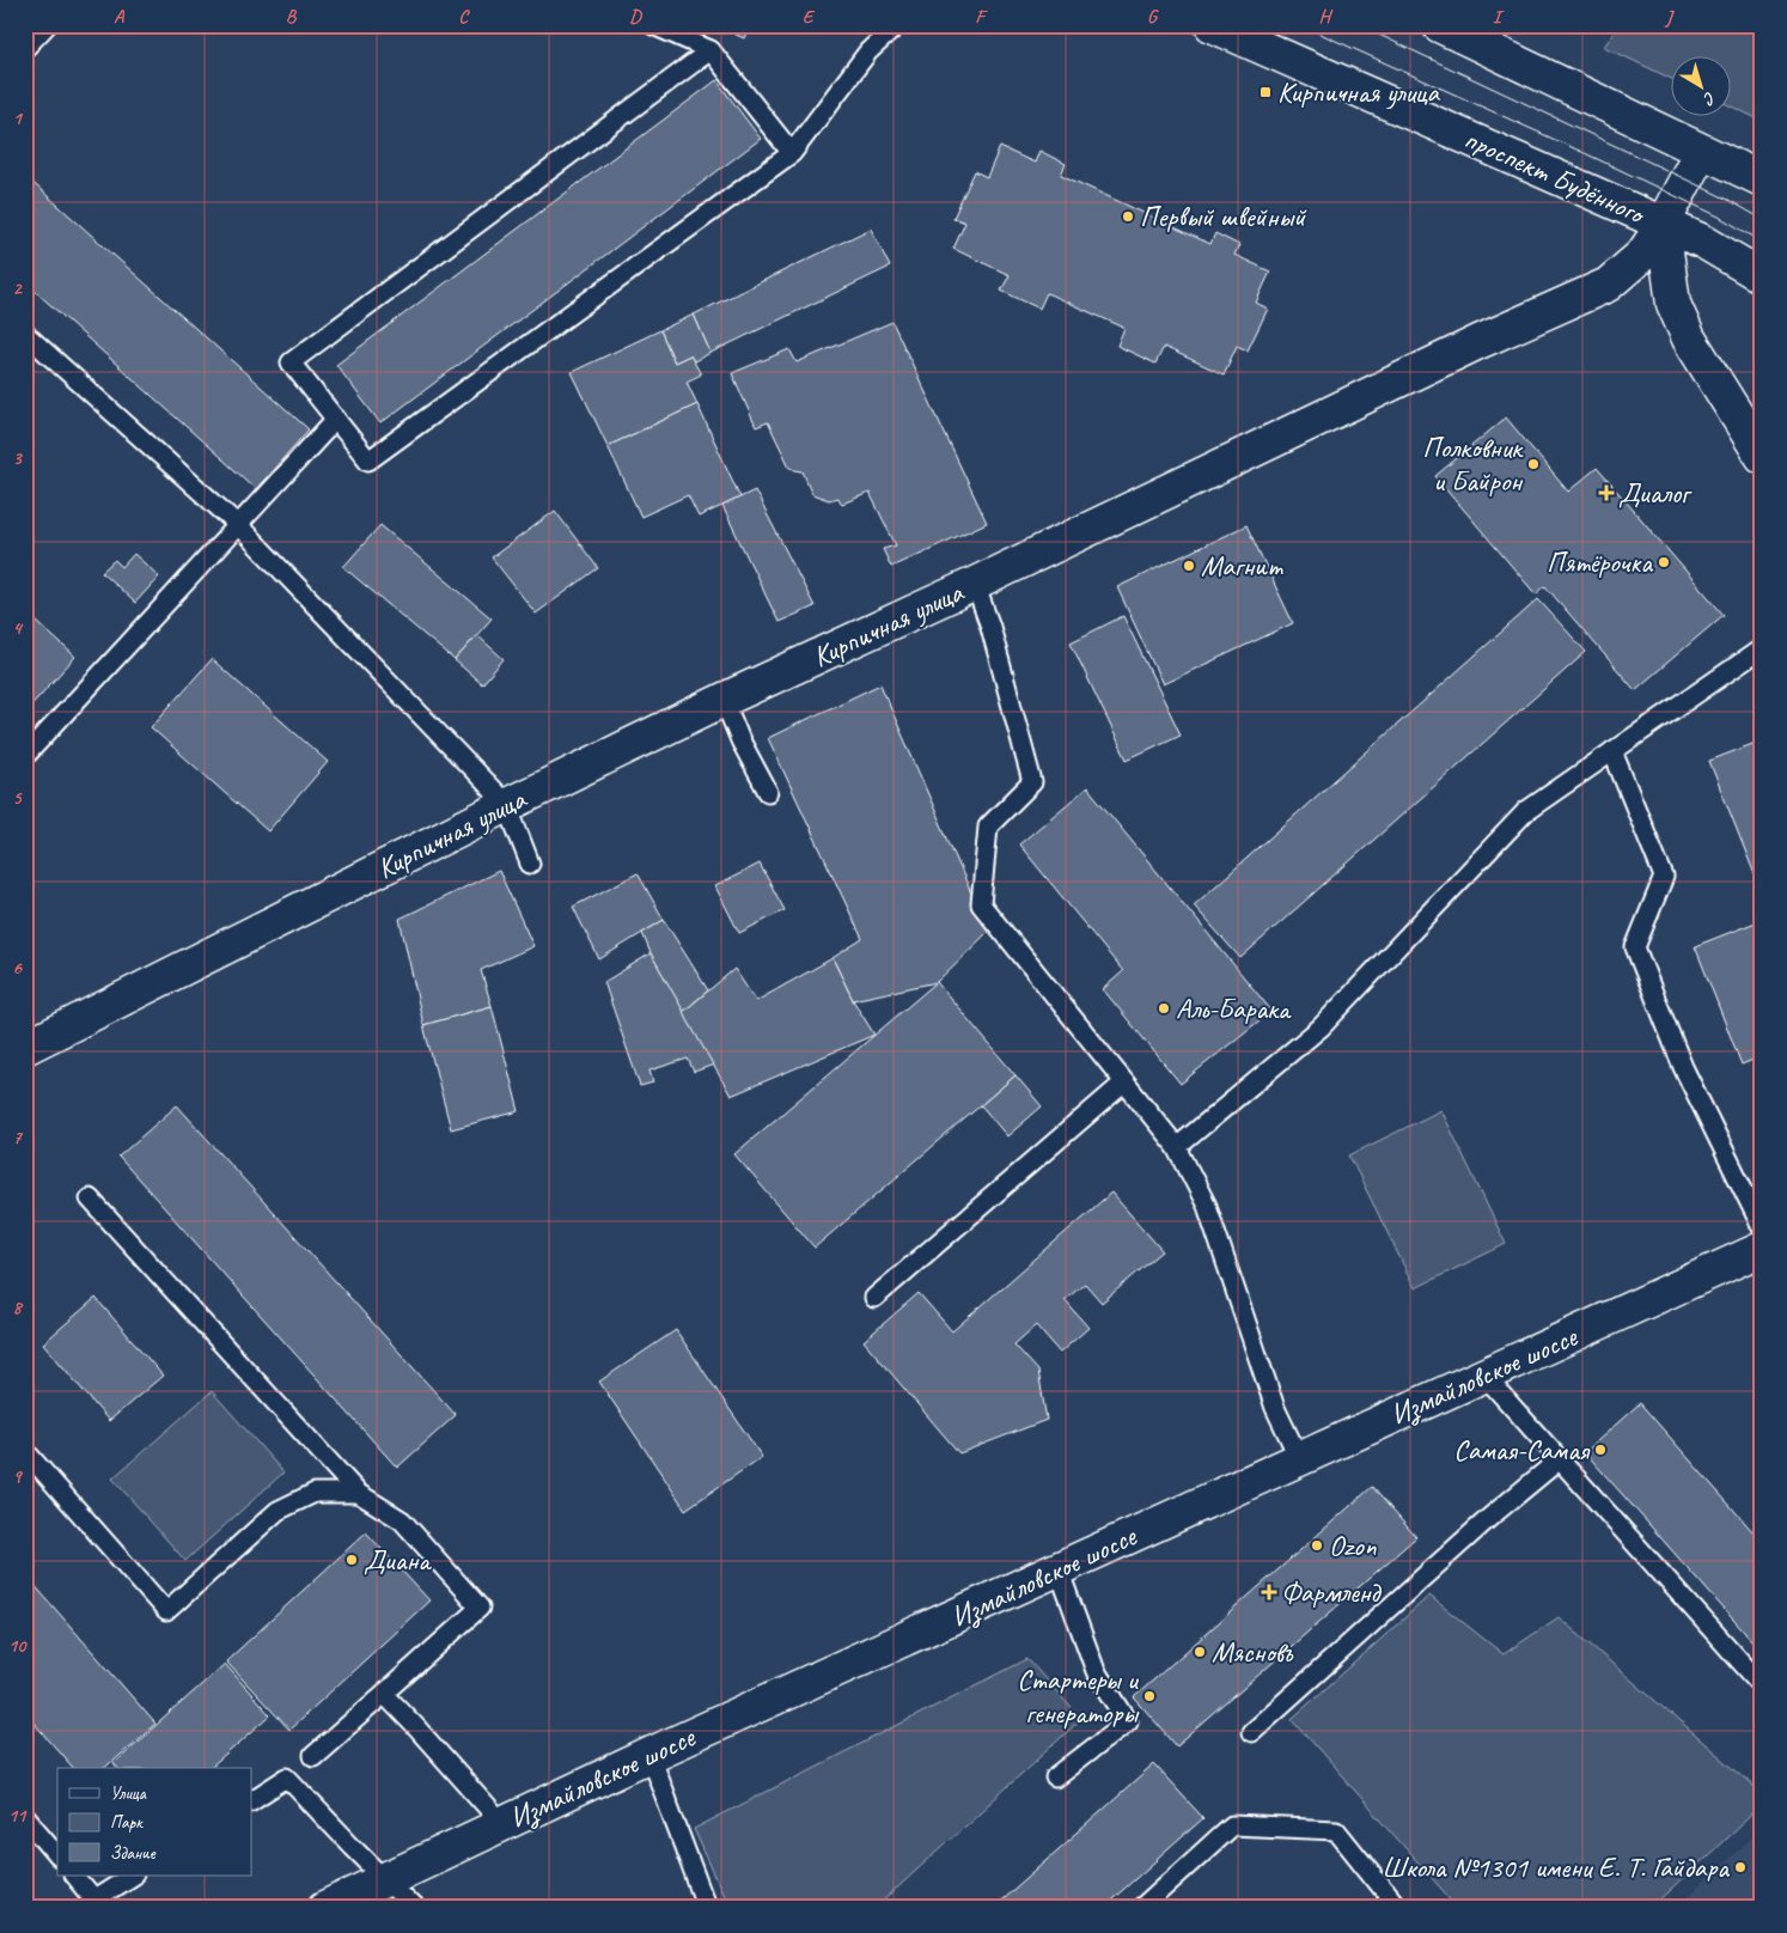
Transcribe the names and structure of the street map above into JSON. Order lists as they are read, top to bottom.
{
  "streets": {
    "main road": ["проспект Будённого", "Кирпичная улица", "Измайловское шоссе"]
  },
  "crossings": [
    ["проспект Будённого", "Кирпичная улица"]
  ],
  "places": {
    "transit": ["Кирпичная улица"],
    "other": [
      "Первый швейный",
      "Полковник и Байрон",
      "Пятёрочка",
      "Магнит",
      "Аль-Барака",
      "Самая-Самая",
      "Ozon",
      "Диана",
      "Мясновъ",
      "Стартеры и генераторы",
      "Школа №1301 имени Е. Т. Гайдара"
    ],
    "health": ["Диалог", "Фармленд"]
  },
  "legend": ["Улица", "Парк", "Здание"],
  "north": "bottom right",
  "grid": {
    "columns": [
      "A",
      "B",
      "C",
      "D",
      "E",
      "F",
      "G",
      "H",
      "I",
      "J"
    ],
    "rows": [
      "1",
      "2",
      "3",
      "4",
      "5",
      "6",
      "7",
      "8",
      "9",
      "10",
      "11"
    ]
  }
}
